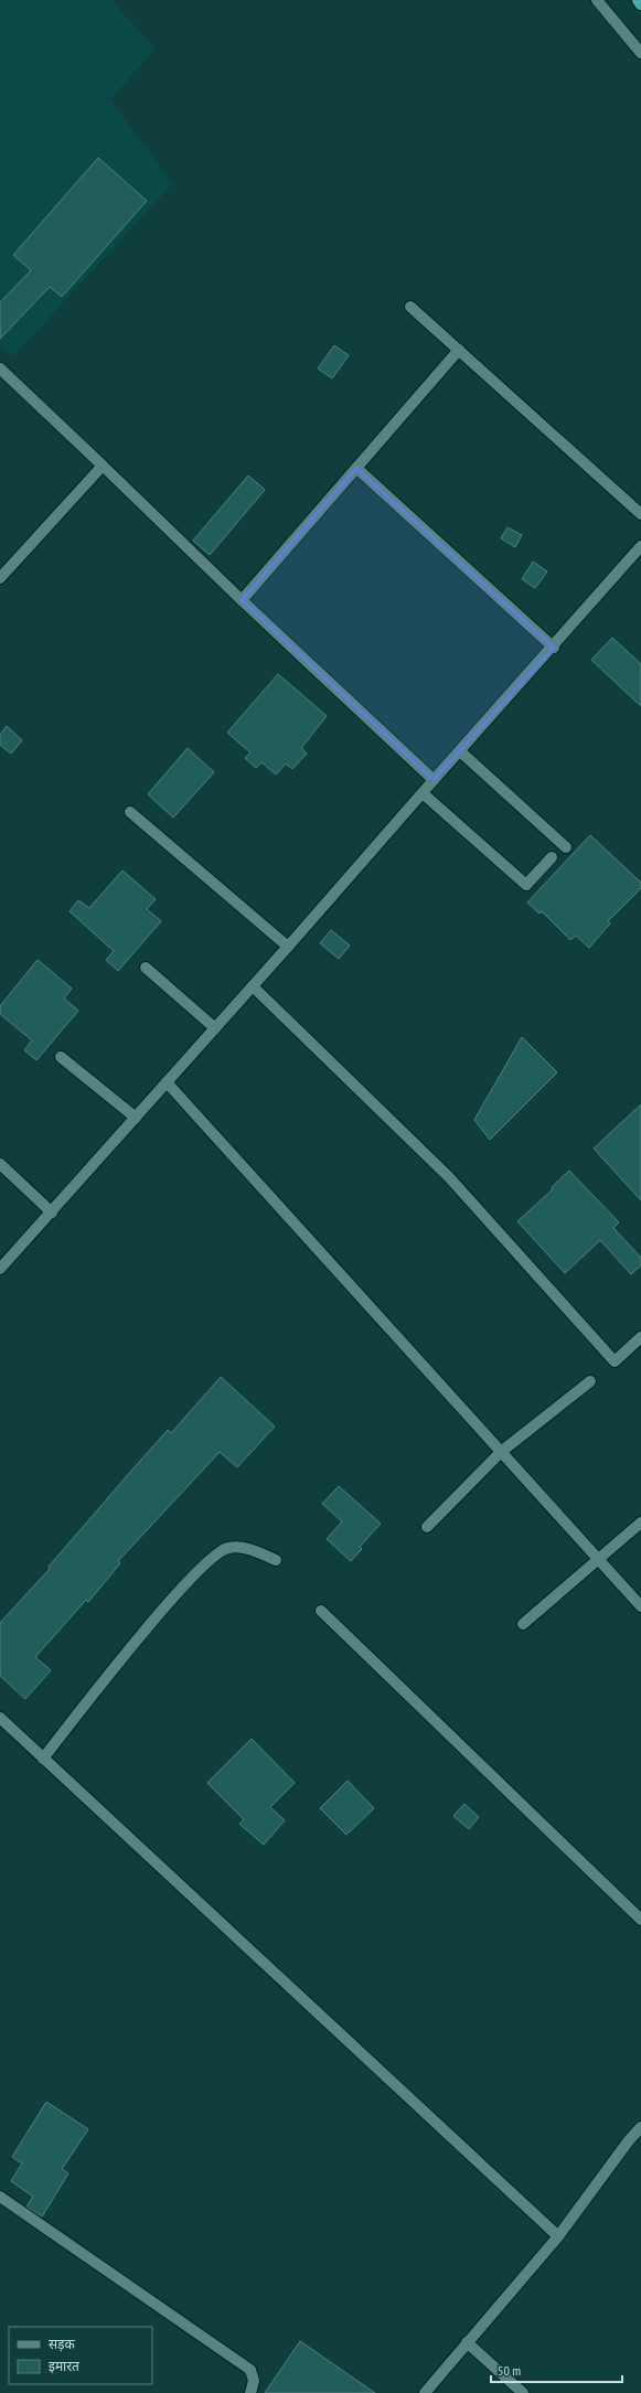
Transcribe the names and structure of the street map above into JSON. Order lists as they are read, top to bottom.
{
  "legend": ["सड़क", "इमारत"],
  "scale_bar": "50 m"
}
